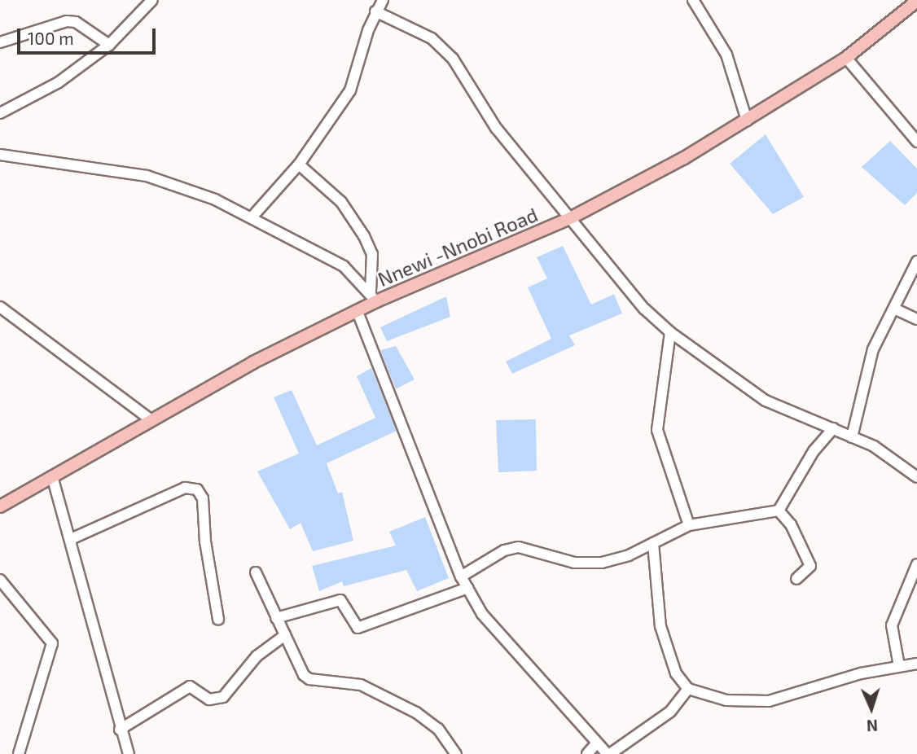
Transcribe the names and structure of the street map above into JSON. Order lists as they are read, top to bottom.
{
  "streets": {
    "main road": ["Nnewi -Nnobi Road"]
  },
  "scale_bar": "100 m",
  "north": "bottom"
}
